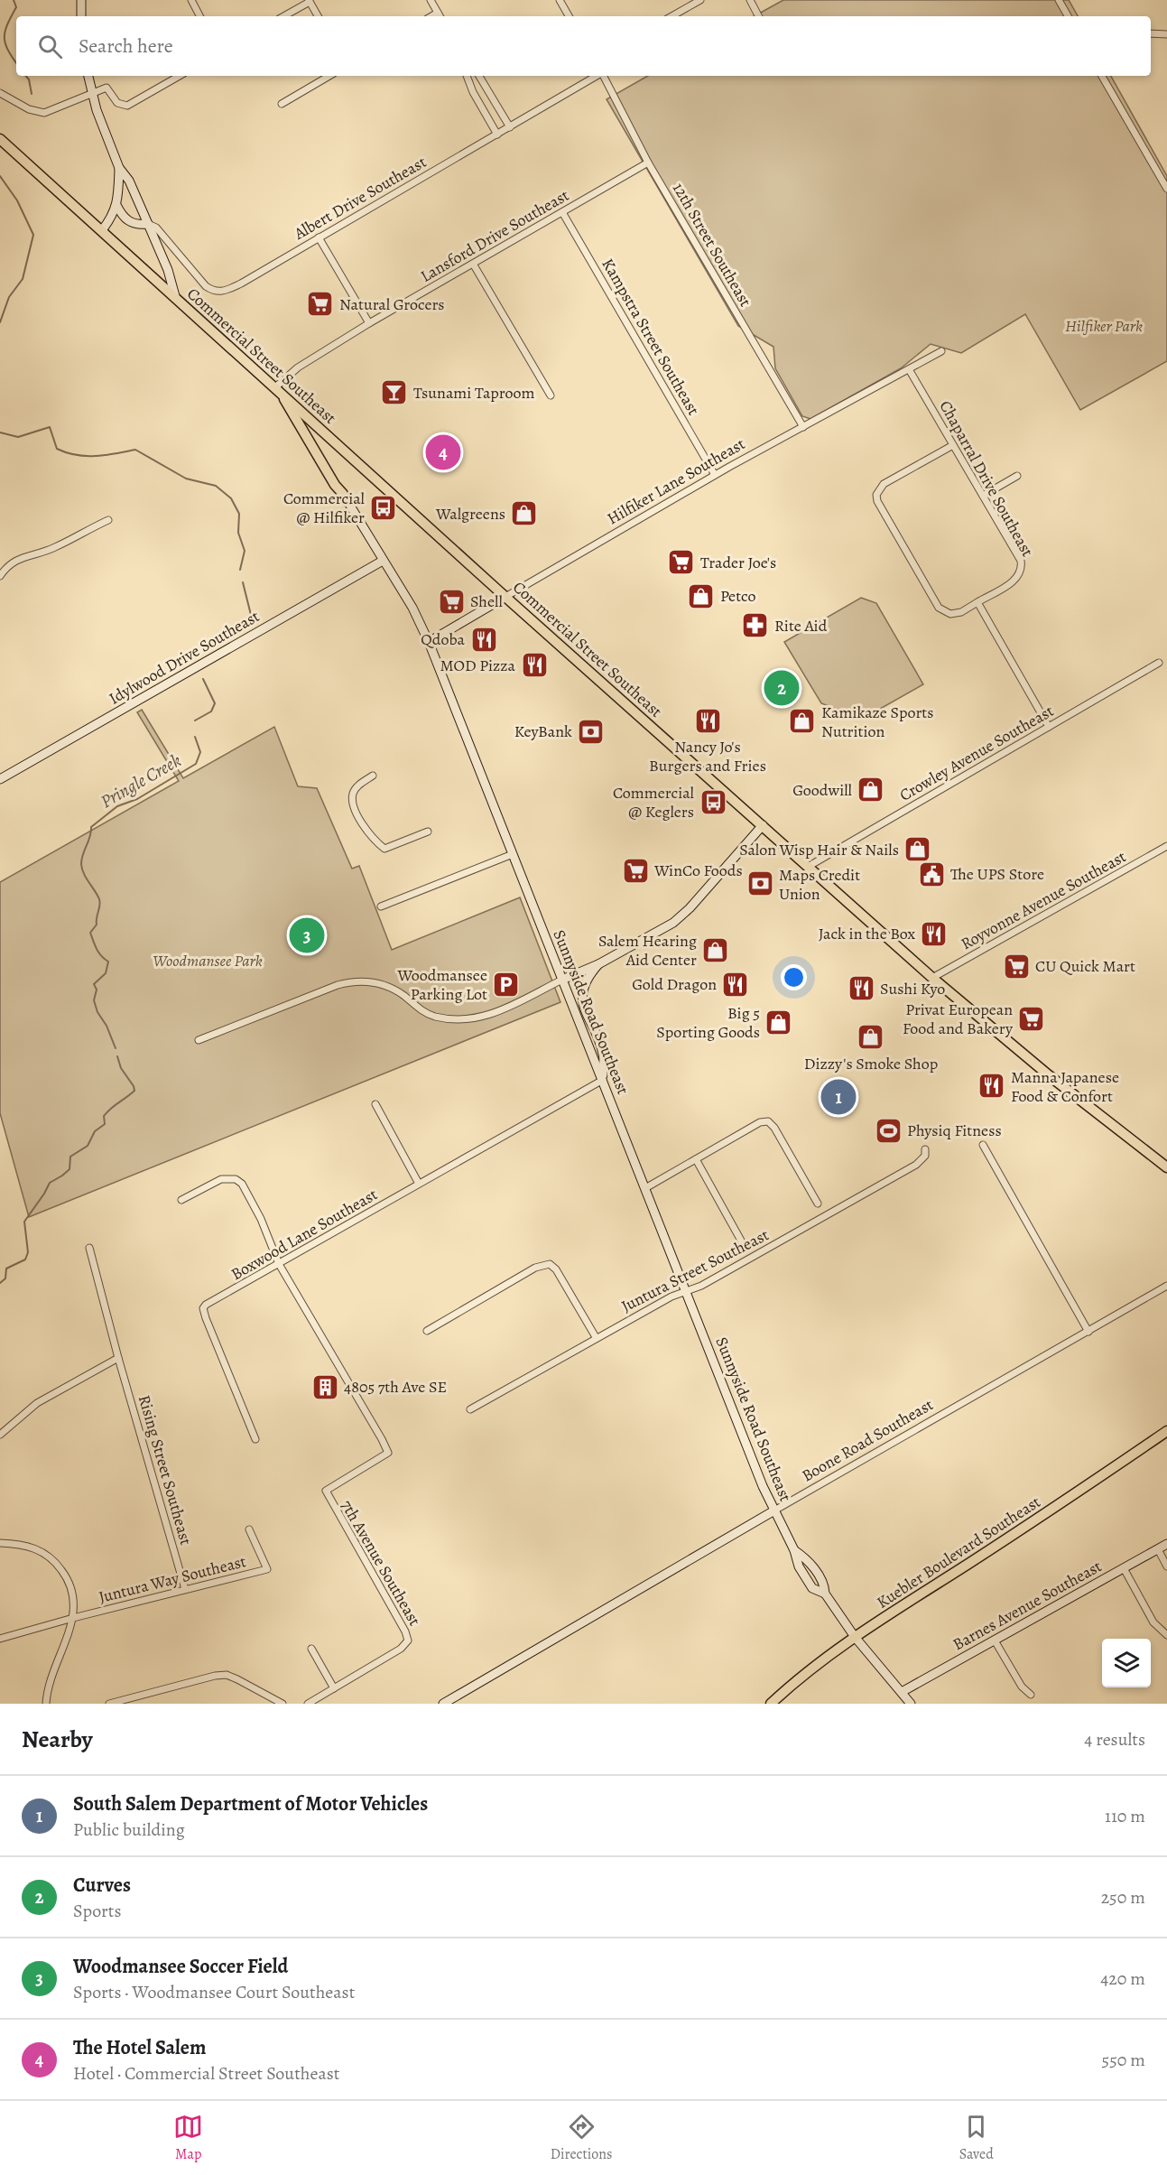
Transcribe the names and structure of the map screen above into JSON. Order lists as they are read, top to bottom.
{
  "streets": {
    "main road": [
      "Commercial Street Southeast",
      "Hilfiker Lane Southeast",
      "Idylwood Drive Southeast",
      "Sunnyside Road Southeast",
      "Boone Road Southeast",
      "Kuebler Boulevard Southeast",
      "Barnes Avenue Southeast"
    ],
    "street": [
      "Albert Drive Southeast",
      "Lansford Drive Southeast",
      "12th Street Southeast",
      "Kampstra Street Southeast",
      "Chaparral Drive Southeast",
      "Crowley Avenue Southeast",
      "Royvonne Avenue Southeast",
      "Boxwood Lane Southeast",
      "Juntura Street Southeast",
      "Rising Street Southeast",
      "7th Avenue Southeast",
      "Juntura Way Southeast"
    ]
  },
  "crossings": [
    ["Lansford Drive Southeast", "12th Street Southeast"],
    ["Lansford Drive Southeast", "Kampstra Street Southeast"],
    ["Lansford Drive Southeast", "Commercial Street Southeast"],
    ["12th Street Southeast", "Hilfiker Lane Southeast"],
    ["Kampstra Street Southeast", "Hilfiker Lane Southeast"],
    ["Commercial Street Southeast", "Hilfiker Lane Southeast"],
    ["Commercial Street Southeast", "Crowley Avenue Southeast"],
    ["Commercial Street Southeast", "Royvonne Avenue Southeast"],
    ["Chaparral Drive Southeast", "Hilfiker Lane Southeast"],
    ["Hilfiker Lane Southeast", "Sunnyside Road Southeast"],
    ["Idylwood Drive Southeast", "Sunnyside Road Southeast"],
    ["Sunnyside Road Southeast", "Boxwood Lane Southeast"],
    ["Sunnyside Road Southeast", "Juntura Street Southeast"],
    ["Sunnyside Road Southeast", "Boone Road Southeast"],
    ["Sunnyside Road Southeast", "Kuebler Boulevard Southeast"],
    ["Sunnyside Road Southeast", "Barnes Avenue Southeast"],
    ["Boxwood Lane Southeast", "7th Avenue Southeast"],
    ["Rising Street Southeast", "Juntura Way Southeast"]
  ],
  "water": ["Pringle Creek"],
  "parks": ["Hilfiker Park", "Woodmansee Park"],
  "places": {
    "supermarket": [
      "Natural Grocers",
      "Trader Joe's",
      "Shell",
      "WinCo Foods",
      "CU Quick Mart",
      "Privat European Food and Bakery"
    ],
    "bar": ["Tsunami Taproom"],
    "bus stop": ["Commercial @ Hilfiker", "Commercial @ Keglers"],
    "shop": [
      "Walgreens",
      "Petco",
      "Kamikaze Sports Nutrition",
      "Goodwill",
      "Salon Wisp Hair & Nails",
      "Salem Hearing Aid Center",
      "Big 5 Sporting Goods",
      "Dizzy's Smoke Shop"
    ],
    "pharmacy": ["Rite Aid"],
    "restaurant": [
      "Qdoba",
      "MOD Pizza",
      "Nancy Jo's Burgers and Fries",
      "Jack in the Box",
      "Gold Dragon",
      "Sushi Kyo",
      "Manna Japanese Food & Confort"
    ],
    "bank": ["KeyBank", "Maps Credit Union"],
    "public building": ["The UPS Store"],
    "parking": ["Woodmansee Parking Lot"],
    "sports": ["Physiq Fitness"],
    "building": ["4805 7th Ave SE"]
  },
  "page": {
    "search": "Search here",
    "pins": [
      "4",
      "2",
      "3",
      "1"
    ],
    "heading": ["Nearby", "4 results"],
    "list": [
      {
        "mark": "1",
        "name": "South Salem Department of Motor Vehicles",
        "note": "Public building",
        "value": "110 m"
      },
      {
        "mark": "2",
        "name": "Curves",
        "note": "Sports",
        "value": "250 m"
      },
      {
        "mark": "3",
        "name": "Woodmansee Soccer Field",
        "note": "Sports · Woodmansee Court Southeast",
        "value": "420 m"
      },
      {
        "mark": "4",
        "name": "The Hotel Salem",
        "note": "Hotel · Commercial Street Southeast",
        "value": "550 m"
      }
    ],
    "nav": ["Map", "Directions", "Saved"]
  }
}
